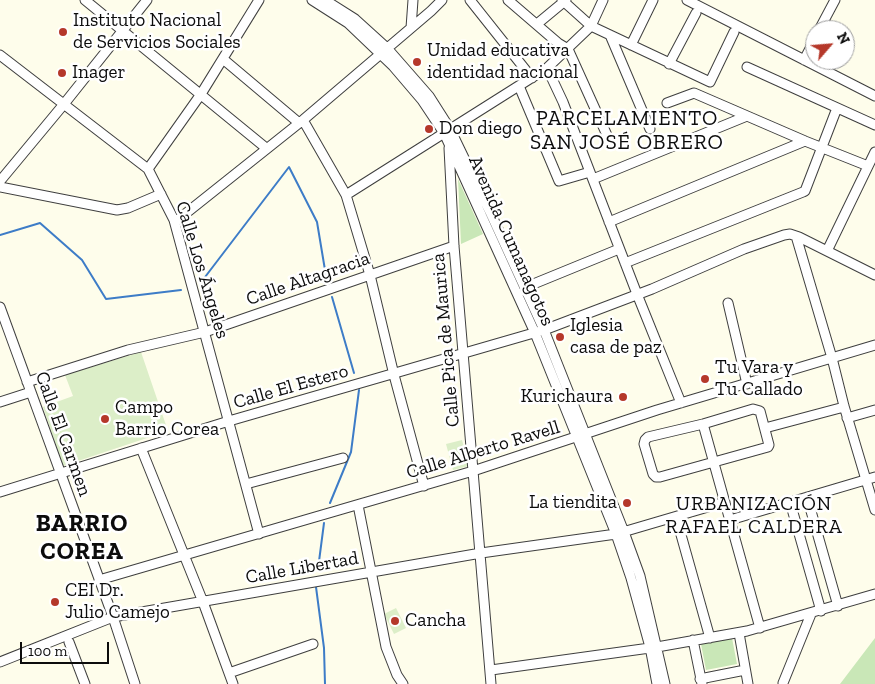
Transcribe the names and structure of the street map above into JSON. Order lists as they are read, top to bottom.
{
  "streets": {
    "street": [
      "Avenida Cumanagotos",
      "Calle Los Ángeles",
      "Calle Altagracia",
      "Calle Pica de Maurica",
      "Calle El Estero",
      "Calle El Carmen",
      "Calle Alberto Ravell",
      "Calle Libertad"
    ]
  },
  "crossings": [
    ["Avenida Cumanagotos", "Calle Pica de Maurica"],
    ["Avenida Cumanagotos", "Calle El Estero"],
    ["Avenida Cumanagotos", "Calle Alberto Ravell"],
    ["Avenida Cumanagotos", "Calle Libertad"],
    ["Calle Los Ángeles", "Calle Altagracia"],
    ["Calle Los Ángeles", "Calle El Estero"],
    ["Calle Los Ángeles", "Calle Alberto Ravell"],
    ["Calle Altagracia", "Calle Pica de Maurica"],
    ["Calle Altagracia", "Calle El Carmen"],
    ["Calle Pica de Maurica", "Calle El Estero"],
    ["Calle Pica de Maurica", "Calle Alberto Ravell"],
    ["Calle Pica de Maurica", "Calle Libertad"],
    ["Calle El Estero", "Calle El Carmen"],
    ["Calle El Carmen", "Calle Alberto Ravell"],
    ["Calle El Carmen", "Calle Libertad"]
  ],
  "districts": ["PARCELAMIENTO SAN JOSÉ OBRERO", "URBANIZACIÓN RAFAEL CALDERA", "BARRIO COREA"],
  "places": [
    "Instituto Nacional de Servicios Sociales",
    "Unidad educativa identidad nacional",
    "Inager",
    "Don diego",
    "Iglesia casa de paz",
    "Tu Vara y Tu Callado",
    "Kurichaura",
    "Campo Barrio Corea",
    "La tiendita",
    "CEI Dr. Julio Camejo",
    "Cancha"
  ],
  "scale_bar": "100 m",
  "north": "top right"
}
